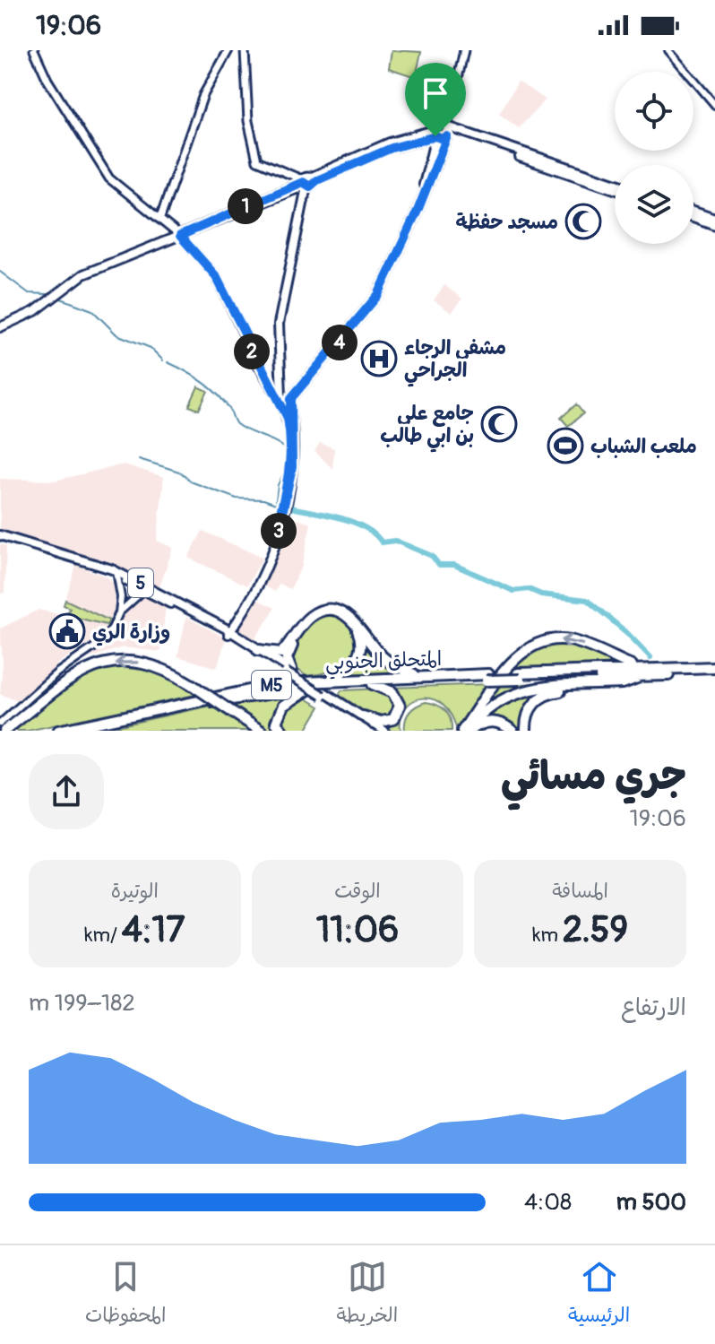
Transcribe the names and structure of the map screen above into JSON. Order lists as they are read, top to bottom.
{
  "streets": {
    "highway": ["المتحلق الجنوبي", "M5"],
    "main road": ["5"]
  },
  "crossings": [
    ["5", "المتحلق الجنوبي"]
  ],
  "places": {
    "mosque": ["مسجد حفظة", "جامع علي بن ابي طالب"],
    "hospital": ["مشفى الرجاء الجراحي"],
    "sports": ["ملعب الشباب"],
    "public building": ["وزارة الري"]
  },
  "page": {
    "status": "19:06",
    "pins": [
      "1",
      "4",
      "2",
      "3"
    ],
    "heading": ["جري مسائي", "19:06"],
    "stats": [
      ["المسافة", "2.59 km"],
      ["الوقت", "11:06"],
      ["الوتيرة", "4:17 /km"]
    ],
    "chart": ["الارتفاع", "182–199 m"],
    "list": [
      {
        "name": "500 m",
        "note": "4:08"
      }
    ],
    "tabs": ["الرئيسية", "الخريطة", "المحفوظات"]
  }
}
